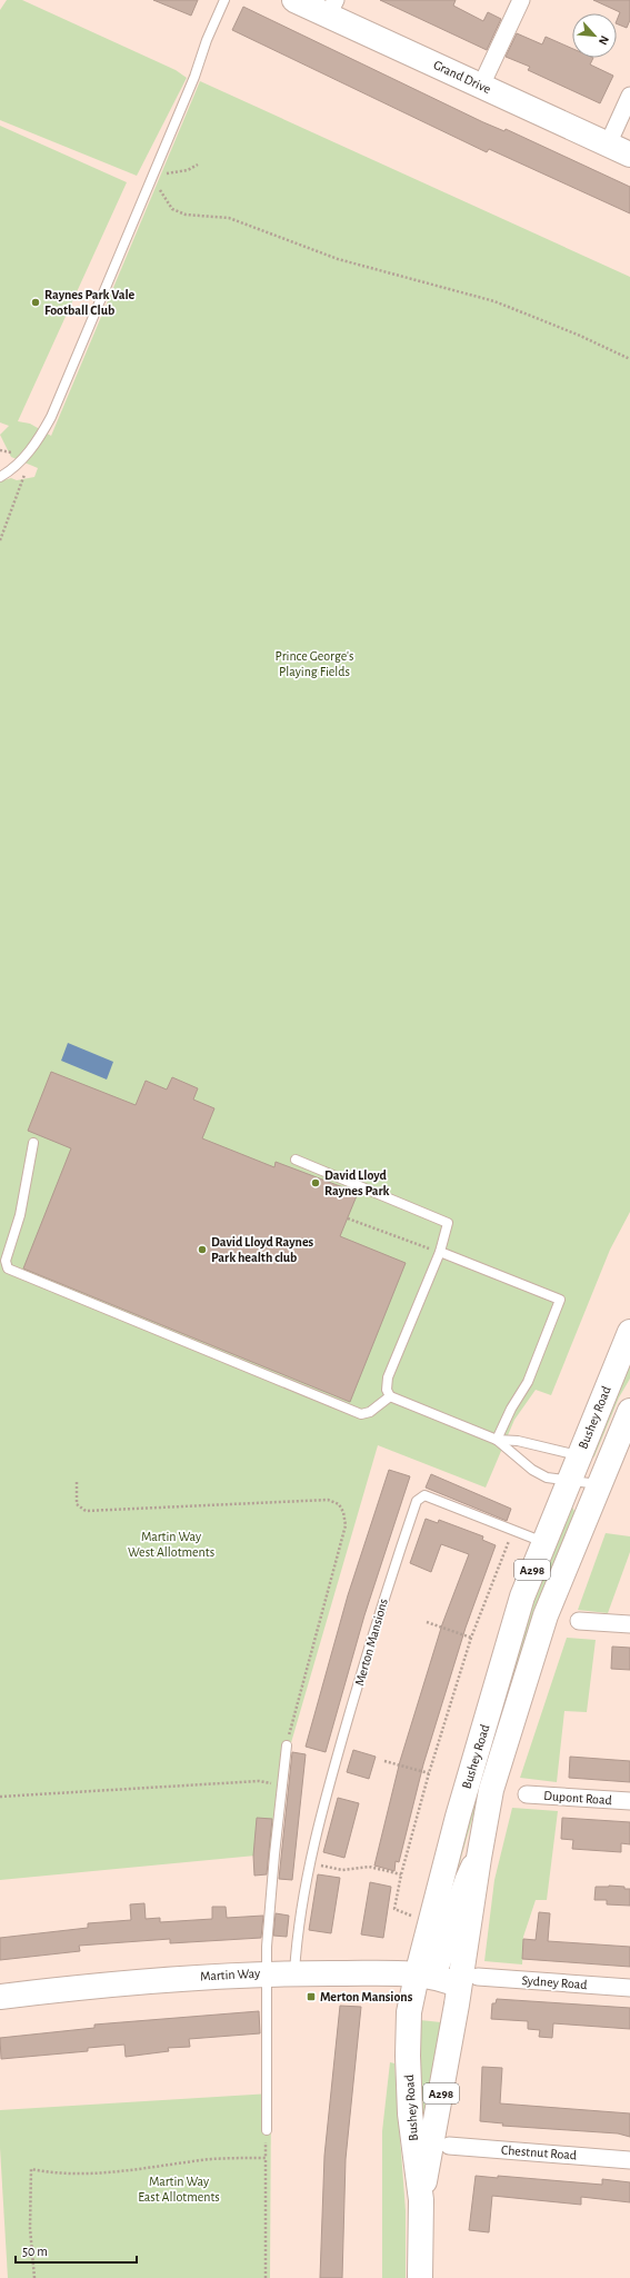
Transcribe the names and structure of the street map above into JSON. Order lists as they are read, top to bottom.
{
  "streets": {
    "main road": [
      "Grand Drive",
      "Bushey Road",
      "A298",
      "Martin Way"
    ],
    "street": ["Dupont Road", "Sydney Road", "Chestnut Road"],
    "lane": ["Merton Mansions"]
  },
  "crossings": [
    ["Bushey Road", "Merton Mansions"],
    ["Bushey Road", "Martin Way"],
    ["Bushey Road", "Sydney Road"],
    ["Merton Mansions", "Martin Way"],
    ["Martin Way", "Sydney Road"]
  ],
  "parks": ["Prince George's Playing Fields", "Martin Way West Allotments", "Martin Way East Allotments"],
  "places": {
    "other": ["Raynes Park Vale Football Club", "David Lloyd Raynes Park", "David Lloyd Raynes Park health club"],
    "transit": ["Merton Mansions"]
  },
  "scale_bar": "50 m",
  "north": "bottom right"
}
